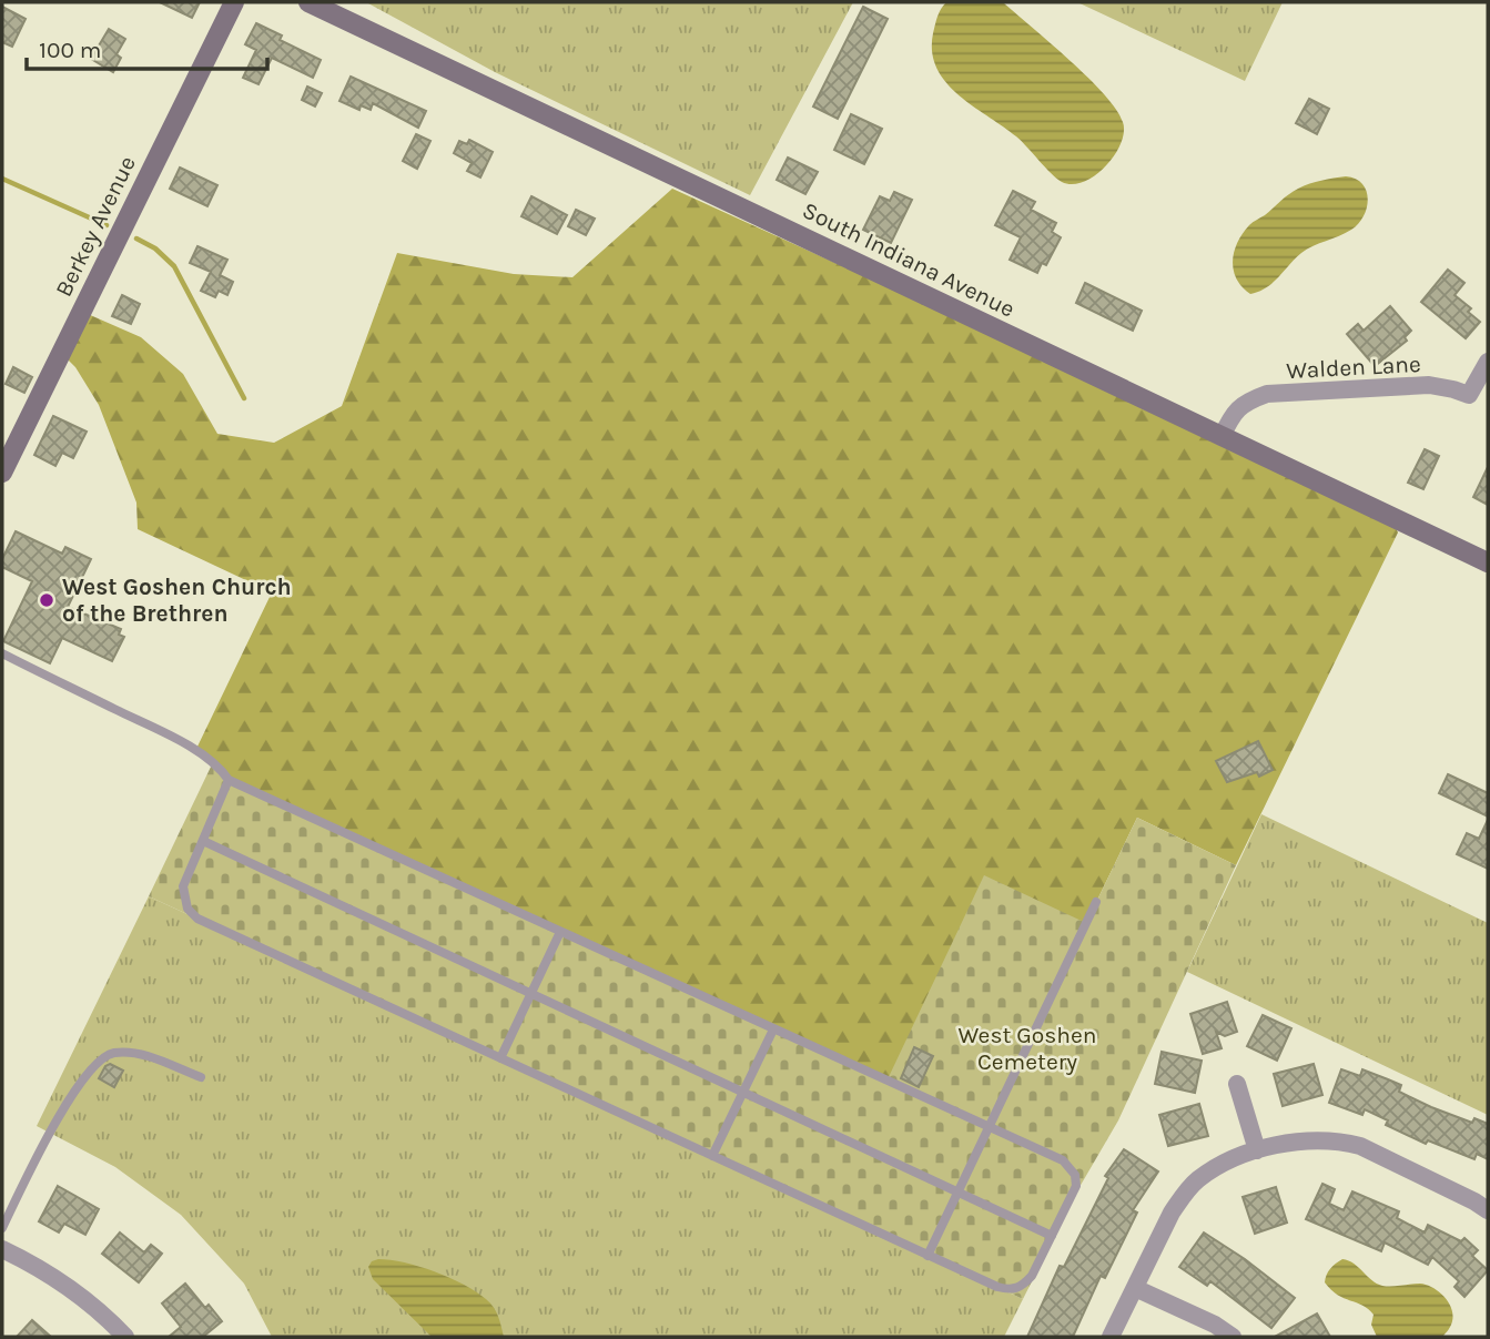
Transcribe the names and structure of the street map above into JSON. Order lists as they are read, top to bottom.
{
  "streets": {
    "street": ["Berkey Avenue", "South Indiana Avenue", "Walden Lane"]
  },
  "crossings": [
    ["South Indiana Avenue", "Walden Lane"]
  ],
  "parks": ["West Goshen Cemetery"],
  "places": ["West Goshen Church of the Brethren"],
  "scale_bar": "100 m"
}
